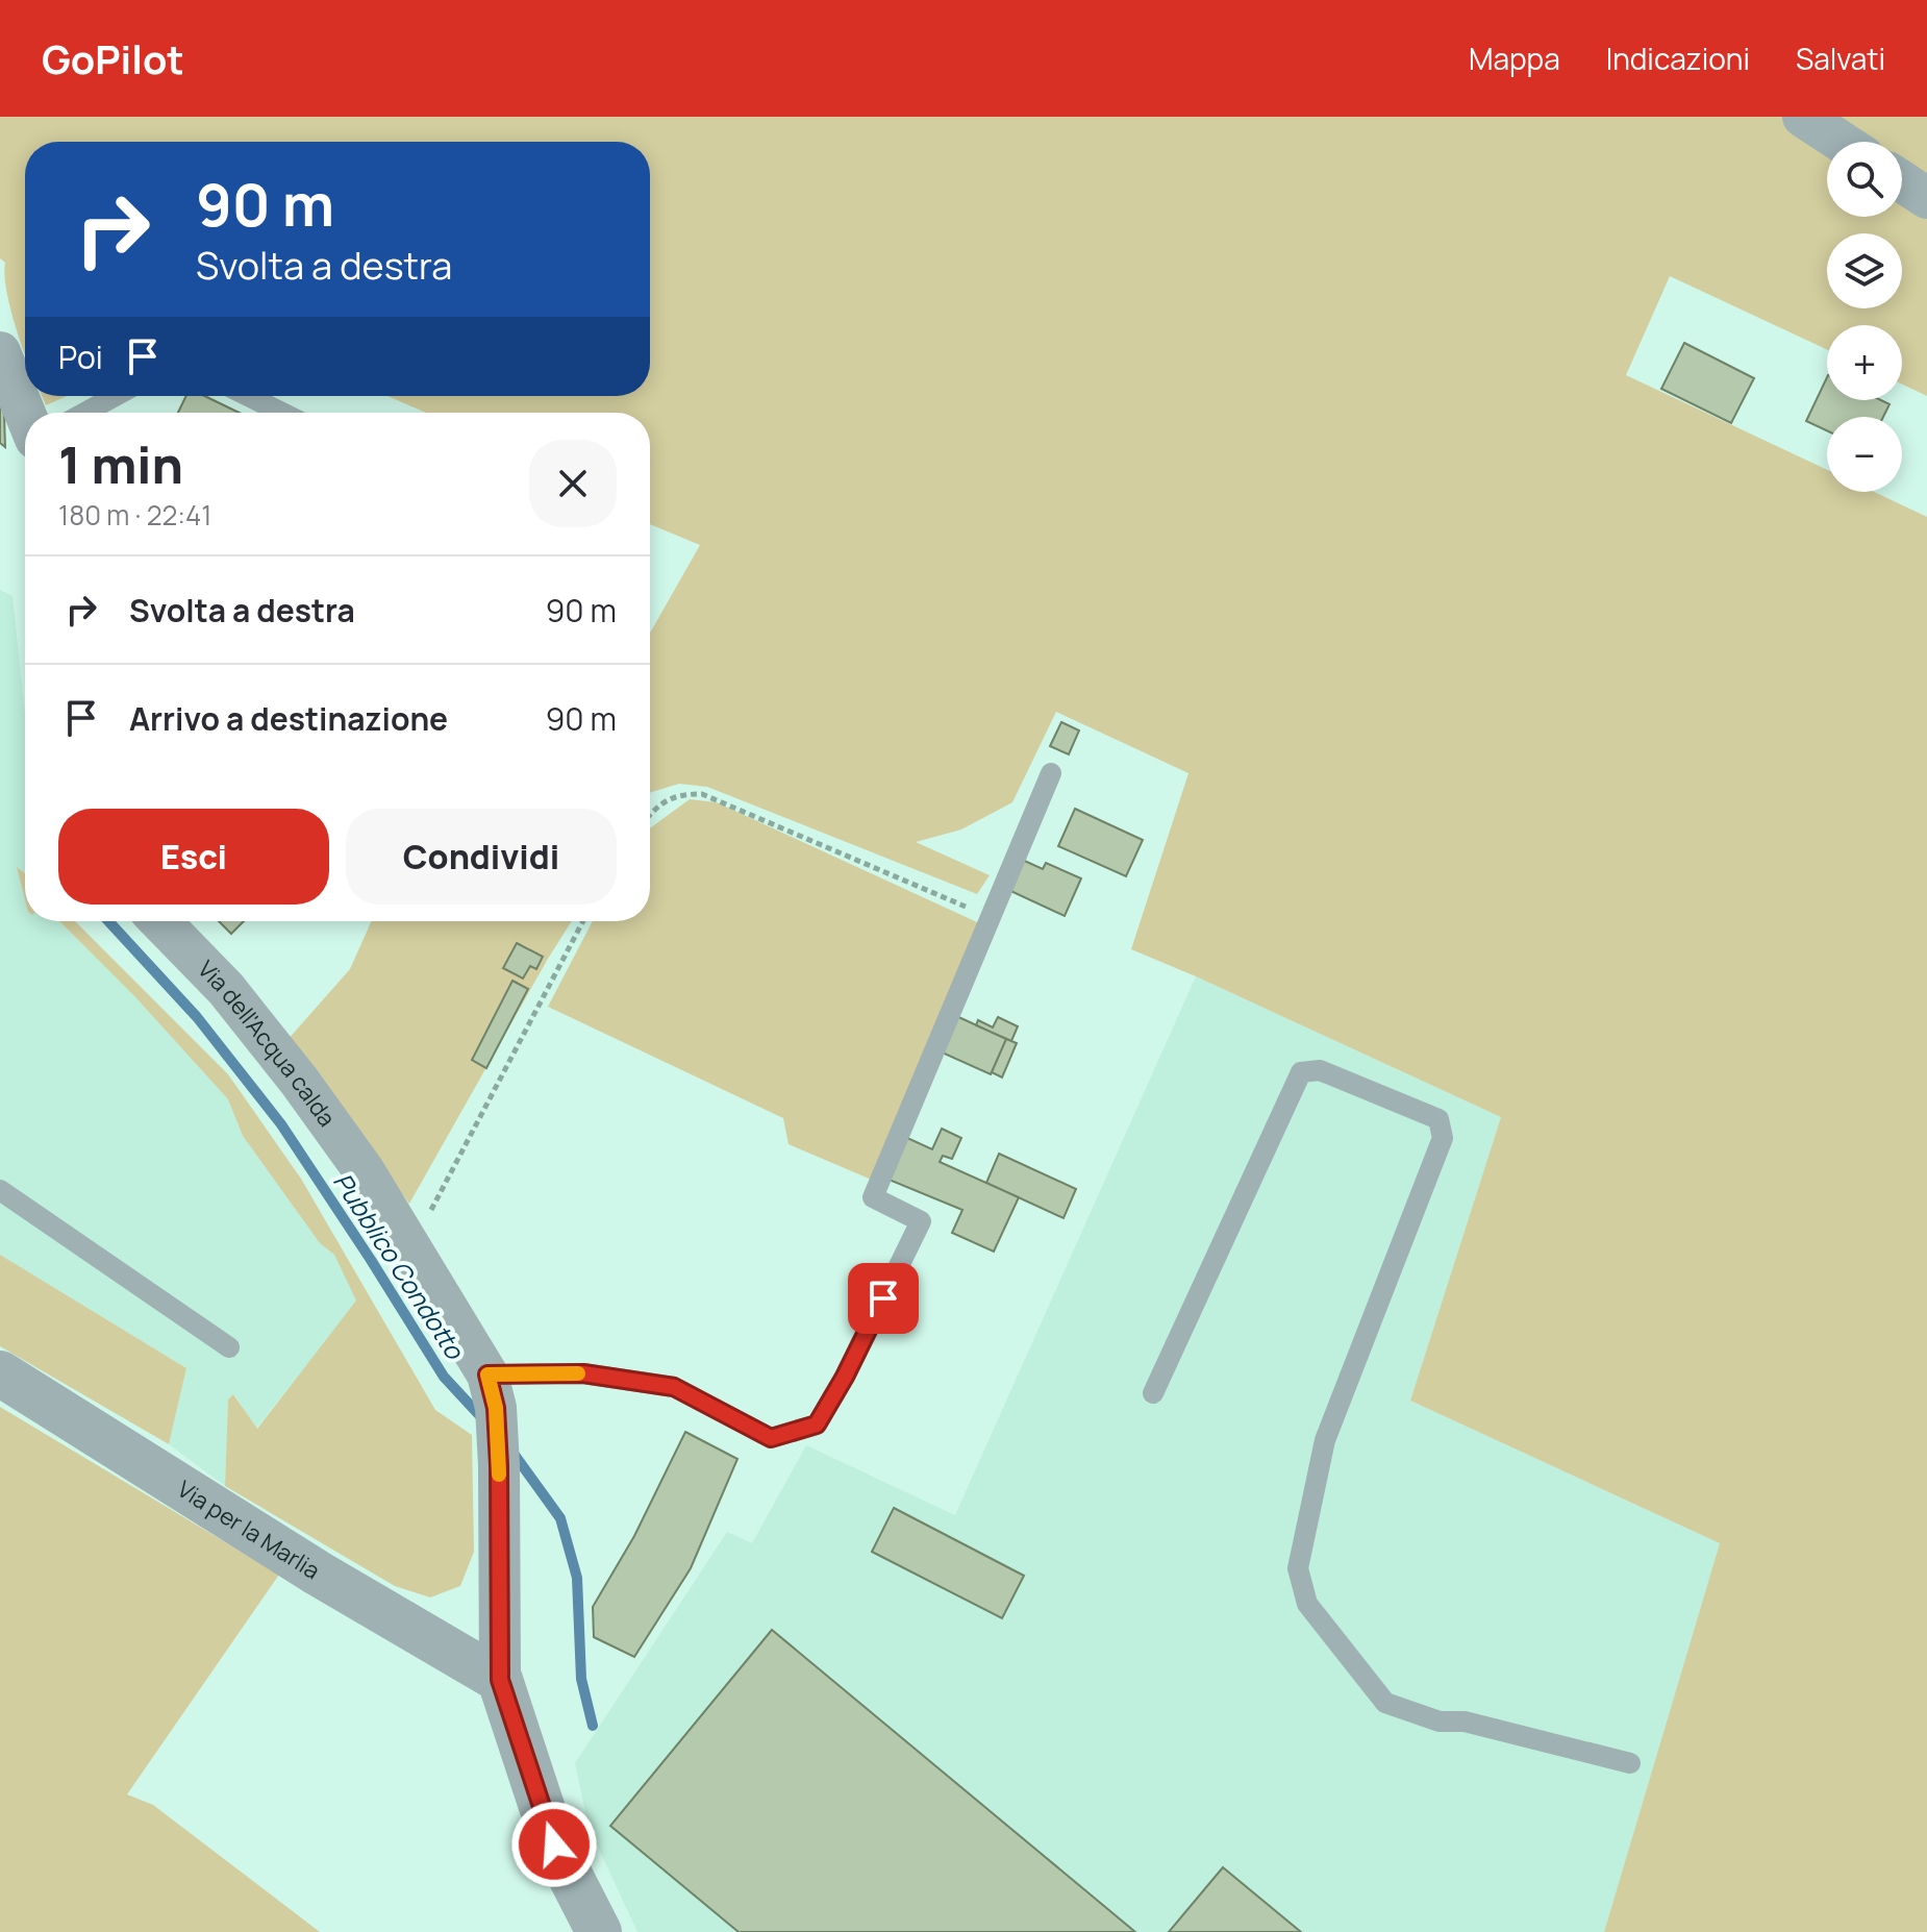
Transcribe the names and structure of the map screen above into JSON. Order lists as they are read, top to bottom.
{
  "streets": {
    "street": ["Via dell'Acqua calda", "Via per la Marlia"]
  },
  "crossings": [
    ["Via dell'Acqua calda", "Via per la Marlia"]
  ],
  "water": ["Pubblico Condotto"],
  "page": {
    "header": "GoPilot",
    "nav": ["Mappa", "Indicazioni", "Salvati"],
    "map_buttons": ["+", "−"],
    "turn": ["90 m", "Svolta a destra"],
    "then": "Poi",
    "heading": ["1 min", "180 m · 22:41"],
    "list": [
      {
        "name": "Svolta a destra",
        "value": "90 m"
      },
      {
        "name": "Arrivo a destinazione",
        "value": "90 m"
      }
    ],
    "buttons": ["Esci", "Condividi"]
  }
}
